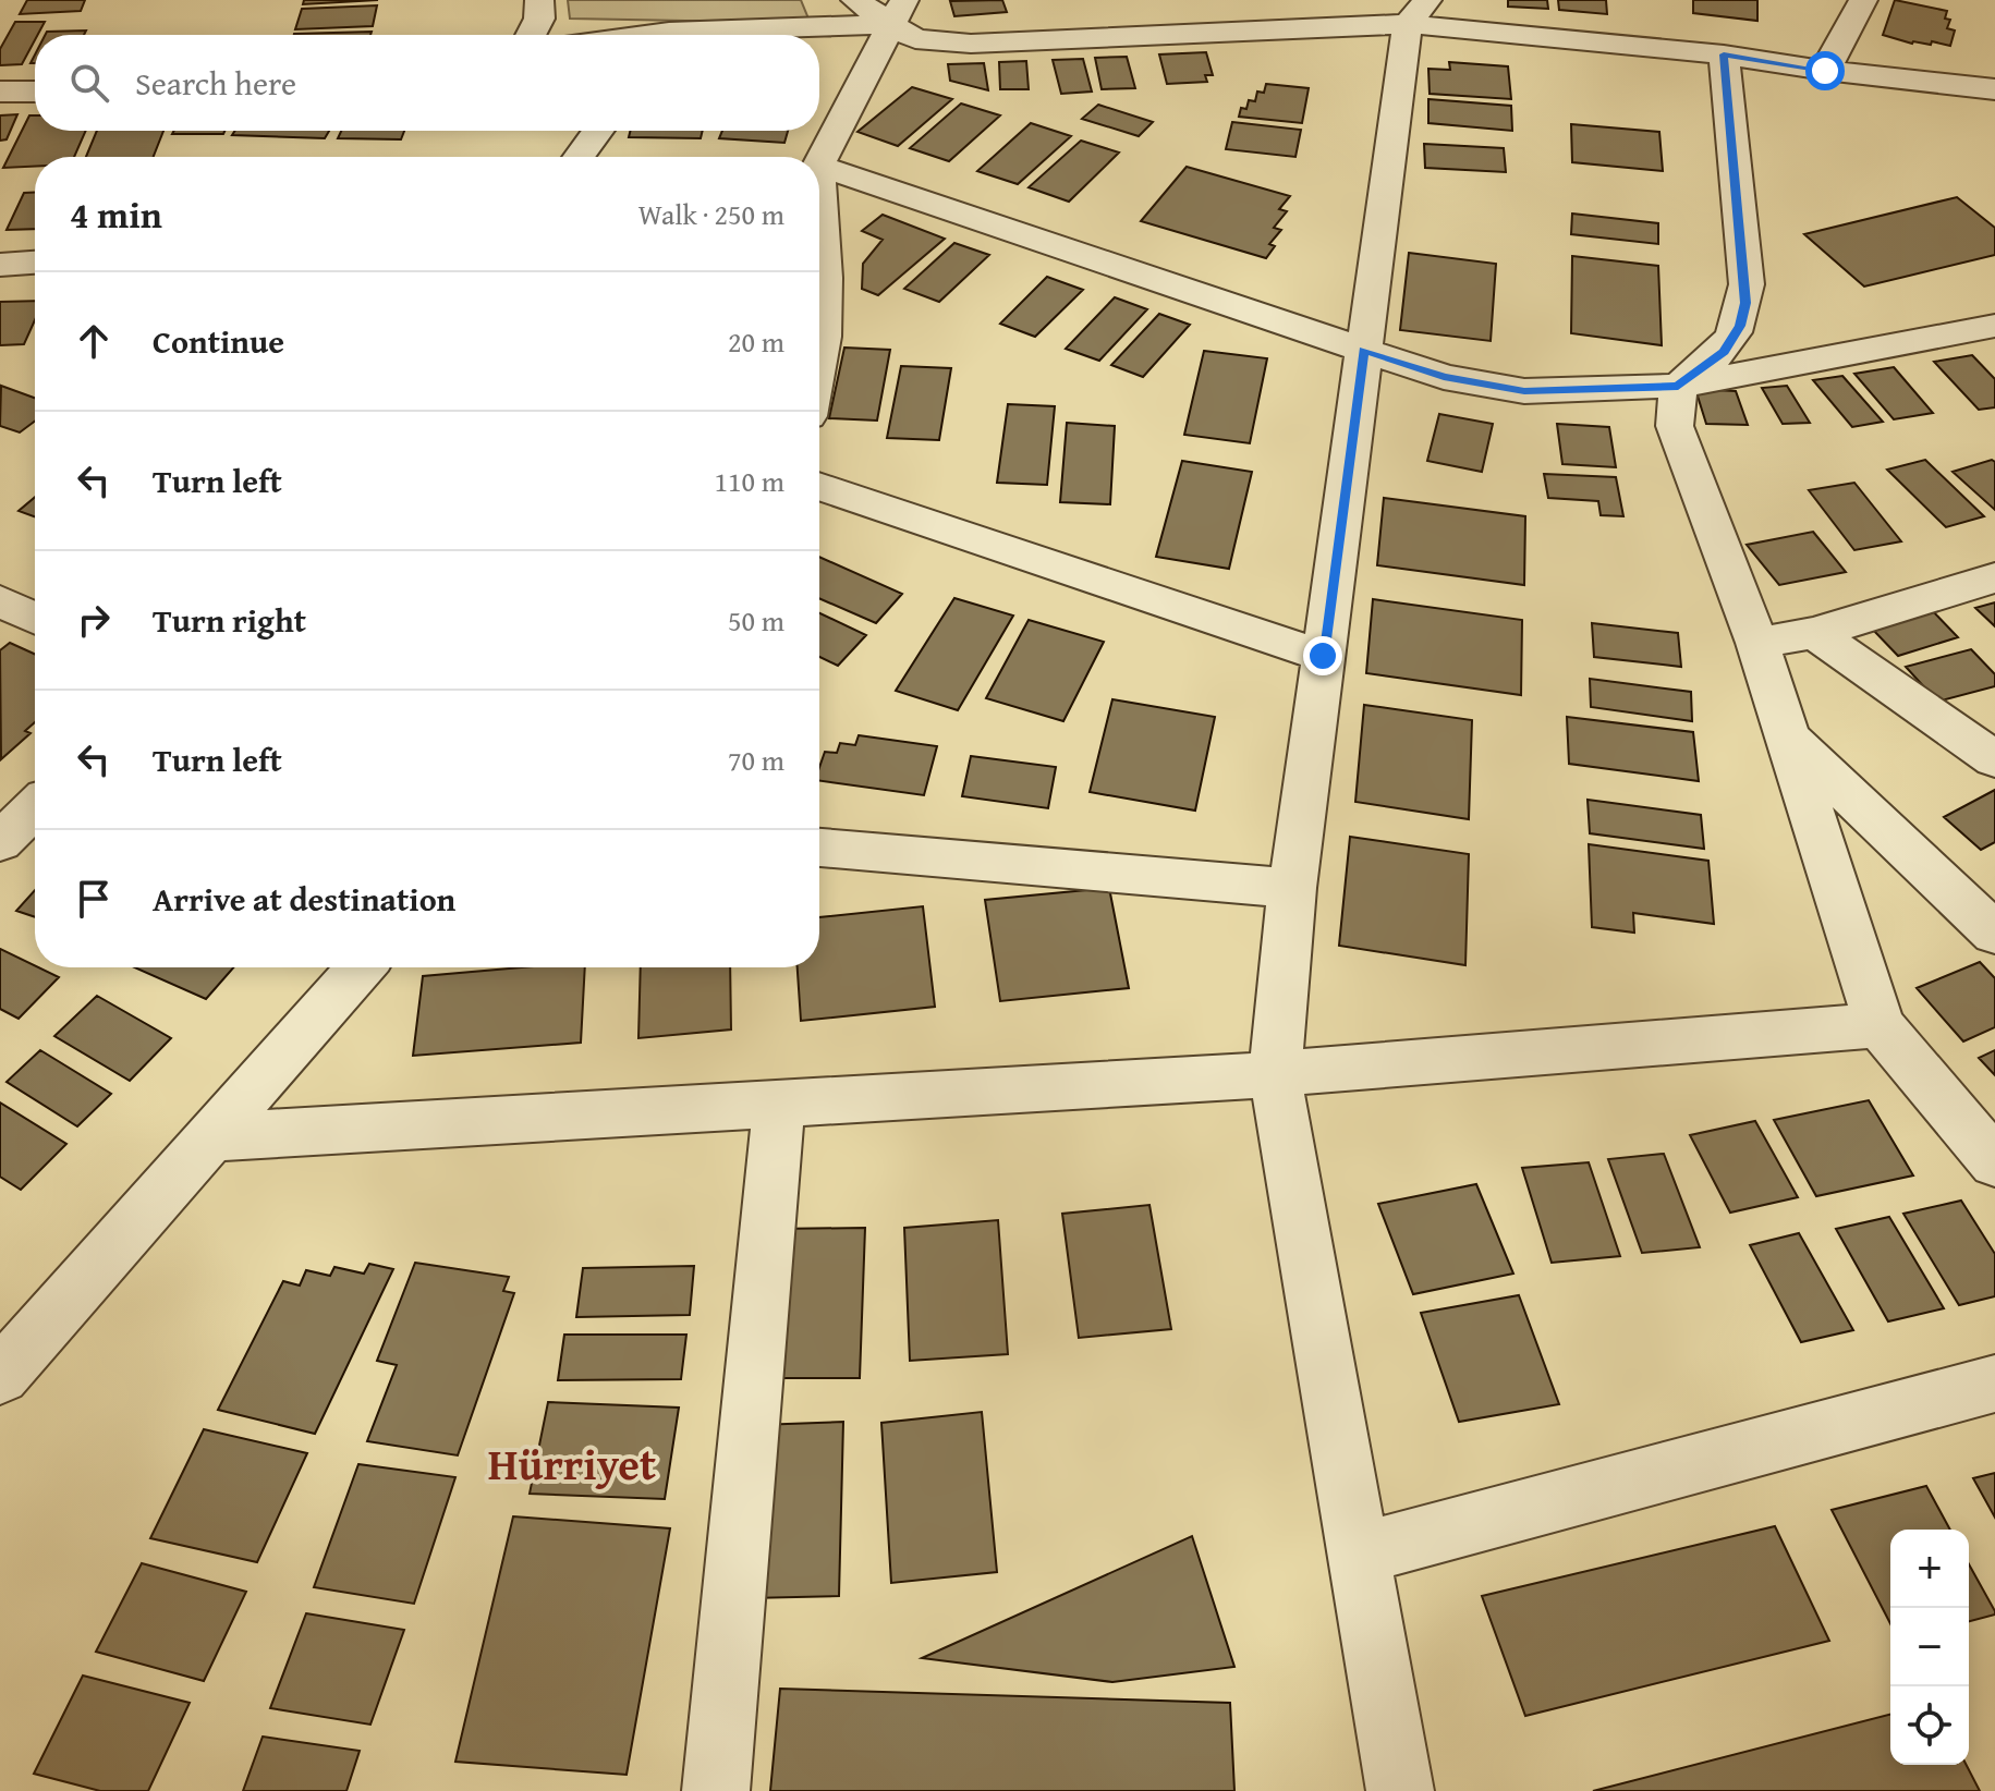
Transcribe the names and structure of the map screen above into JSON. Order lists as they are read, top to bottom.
{
  "districts": ["Hürriyet"],
  "page": {
    "search": "Search here",
    "heading": ["4 min", "Walk · 250 m"],
    "list": [
      ["Continue", "20 m"],
      ["Turn left", "110 m"],
      ["Turn right", "50 m"],
      ["Turn left", "70 m"],
      "Arrive at destination"
    ],
    "map_buttons": ["+", "−"]
  }
}
